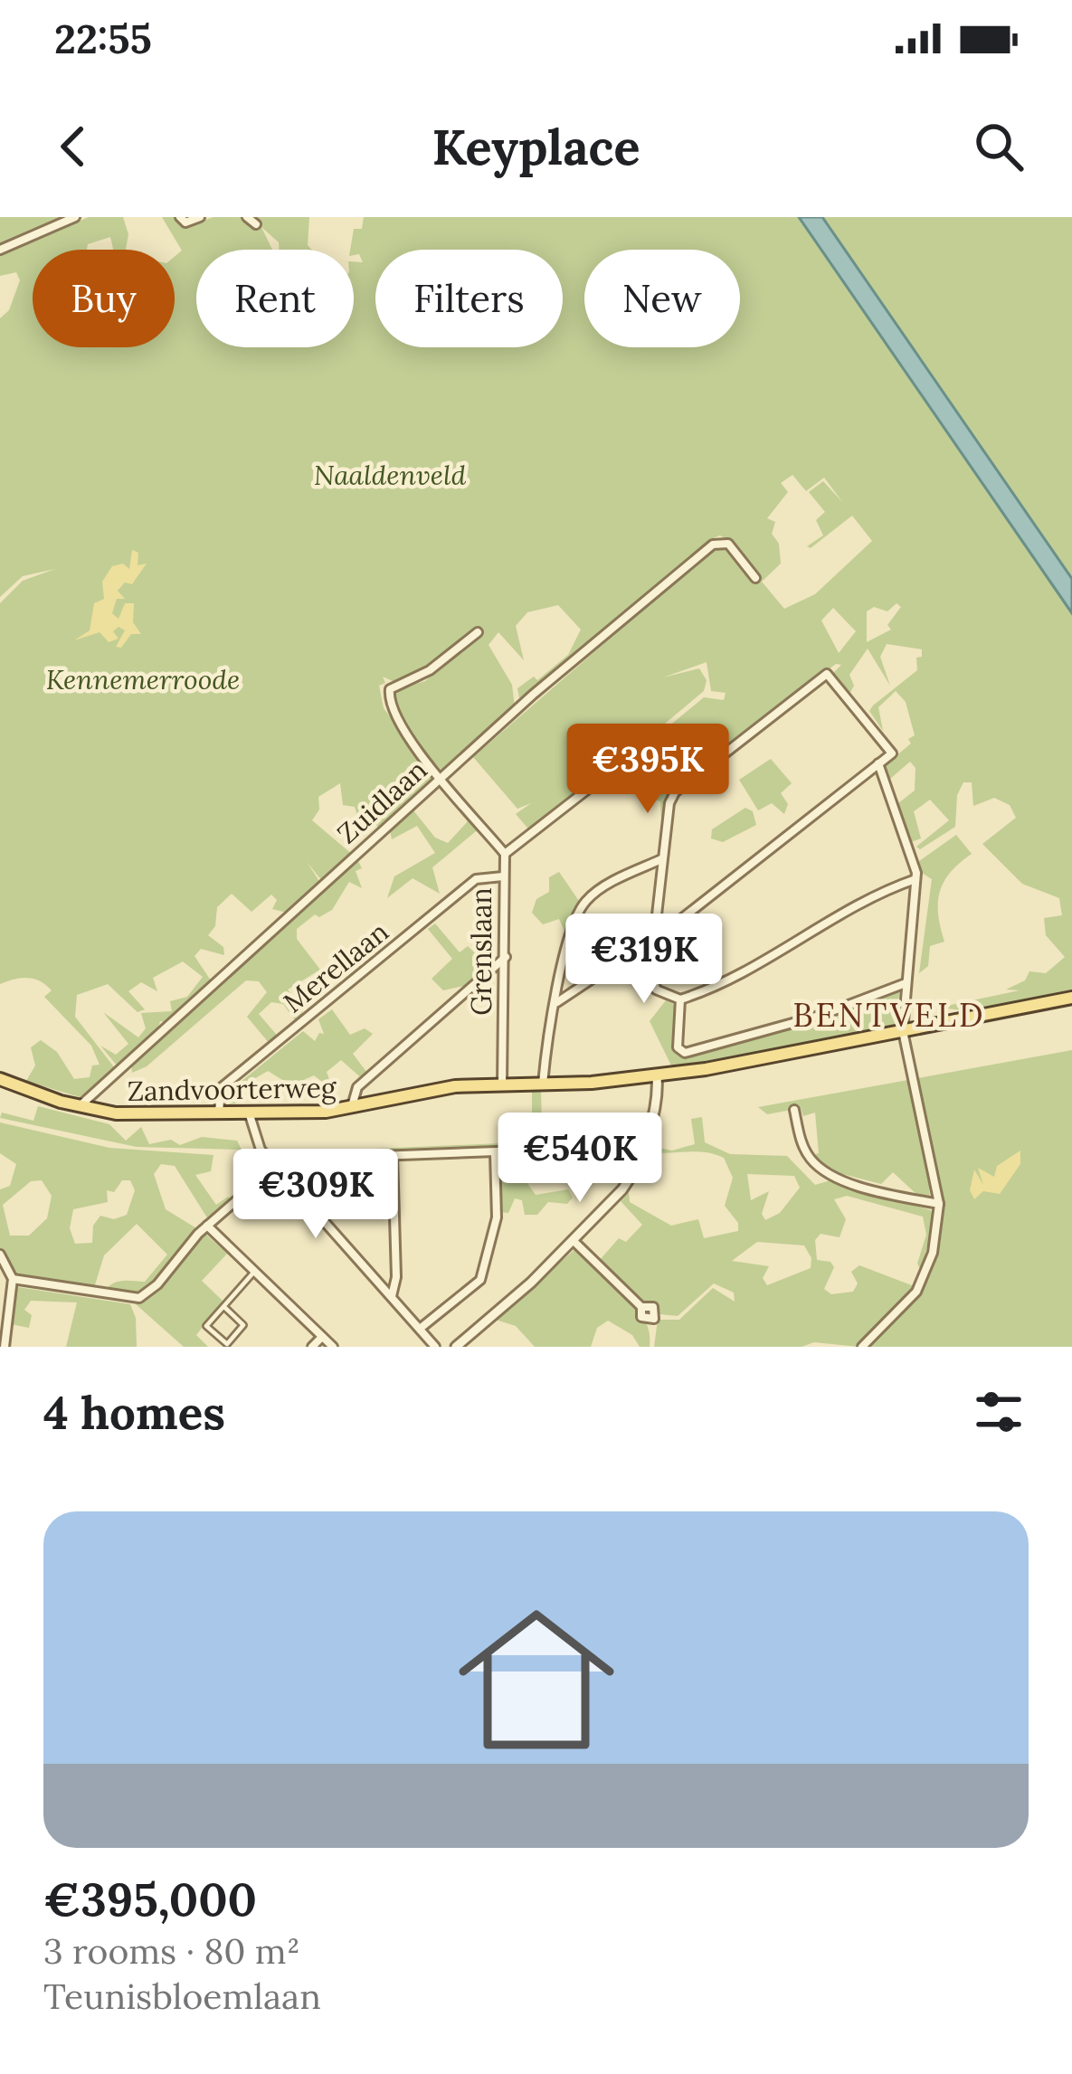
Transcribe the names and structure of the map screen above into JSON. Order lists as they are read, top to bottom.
{
  "streets": {
    "main road": ["Zandvoorterweg"],
    "street": ["Zuidlaan", "Grenslaan", "Merellaan"]
  },
  "crossings": [
    ["Zuidlaan", "Grenslaan"],
    ["Zuidlaan", "Zandvoorterweg"],
    ["Grenslaan", "Merellaan"],
    ["Grenslaan", "Zandvoorterweg"],
    ["Merellaan", "Zandvoorterweg"]
  ],
  "districts": ["BENTVELD"],
  "parks": ["Naaldenveld", "Kennemerroode"],
  "page": {
    "status": "22:55",
    "header": "Keyplace",
    "chip": [
      "Buy",
      "Rent",
      "Filters",
      "New"
    ],
    "price": [
      "€395K",
      "€319K",
      "€540K",
      "€309K"
    ],
    "heading": "4 homes",
    "list": [
      {
        "name": "€395,000",
        "note": "3 rooms · 80 m² · Teunisbloemlaan"
      }
    ]
  }
}
